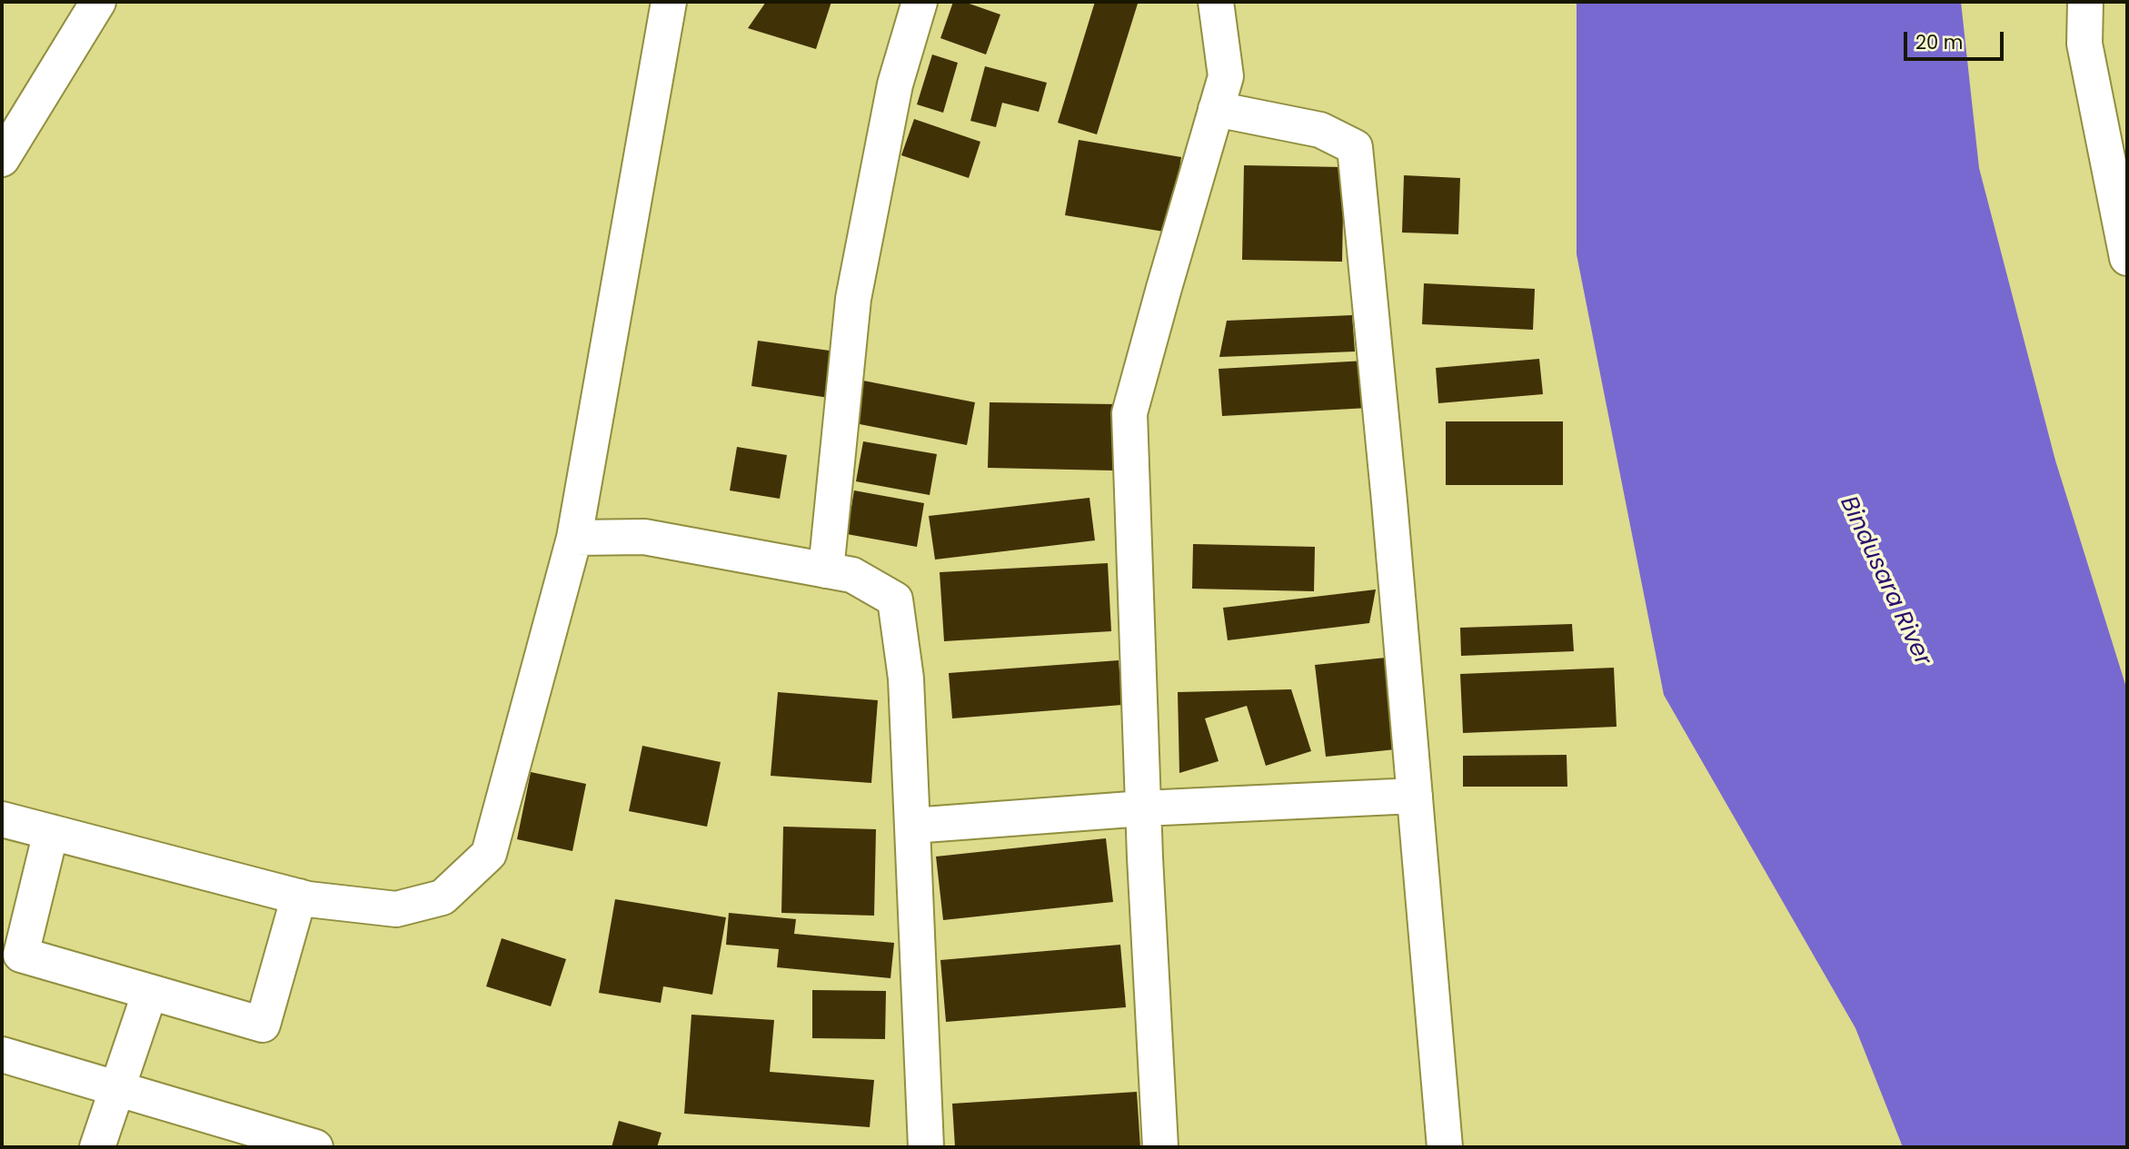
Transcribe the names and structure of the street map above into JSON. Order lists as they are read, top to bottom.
{
  "water": ["Bindusara River"],
  "scale_bar": "20 m"
}
